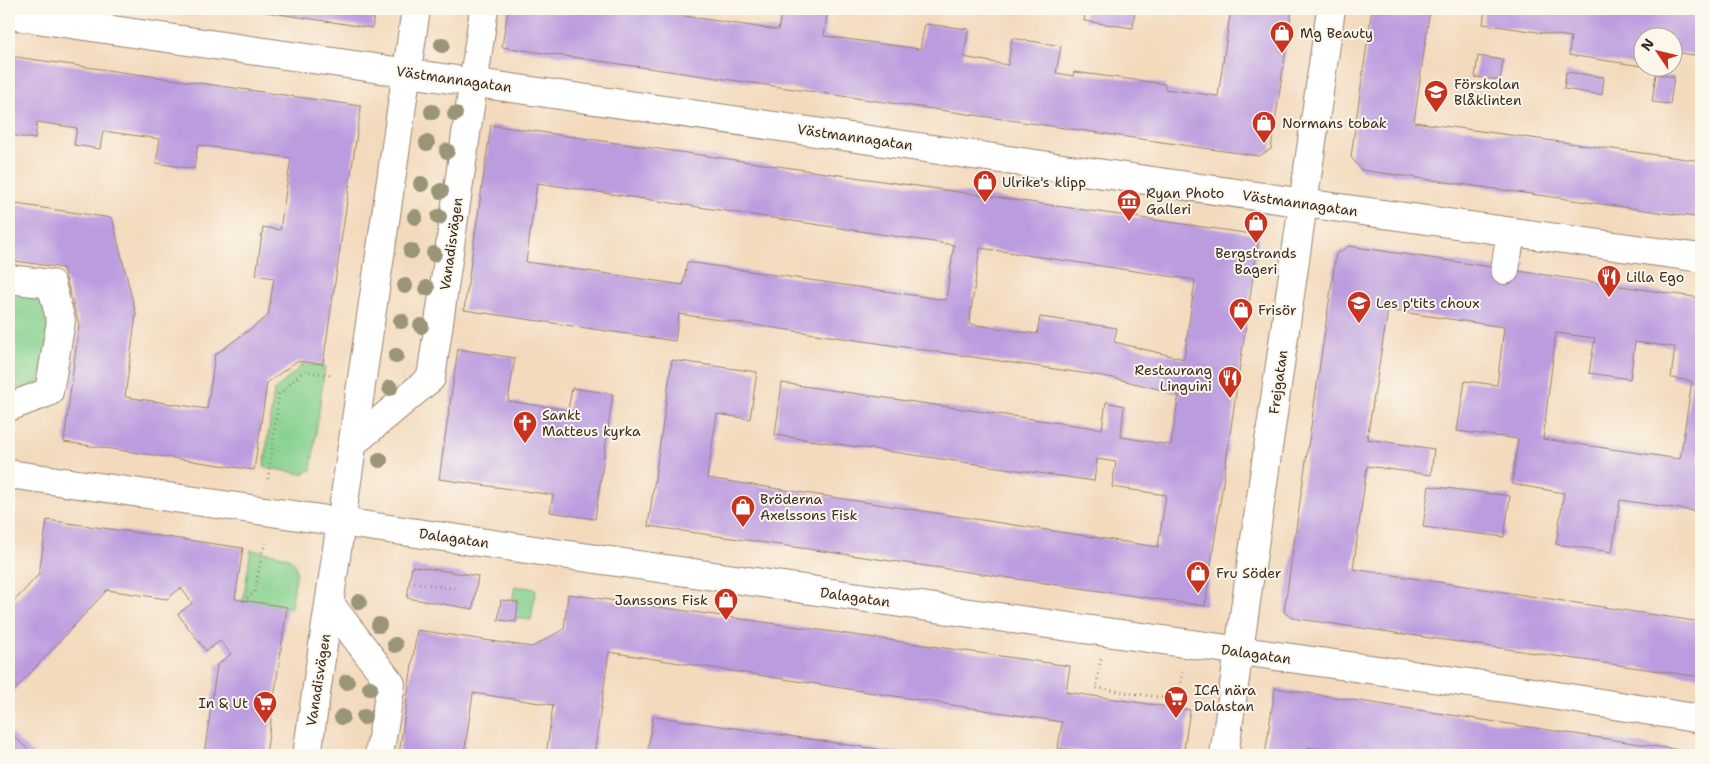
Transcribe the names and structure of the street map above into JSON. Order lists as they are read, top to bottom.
{
  "streets": {
    "street": [
      "Västmannagatan",
      "Vanadisvägen",
      "Frejgatan",
      "Dalagatan"
    ]
  },
  "crossings": [
    ["Västmannagatan", "Vanadisvägen"],
    ["Västmannagatan", "Frejgatan"],
    ["Vanadisvägen", "Dalagatan"],
    ["Frejgatan", "Dalagatan"]
  ],
  "places": {
    "shop": [
      "Mg Beauty",
      "Normans tobak",
      "Ulrike's klipp",
      "Bergstrands Bageri",
      "Frisör",
      "Bröderna Axelssons Fisk",
      "Fru Söder",
      "Janssons Fisk"
    ],
    "school or university": ["Förskolan Blåklinten", "Les p'tits choux"],
    "museum": ["Ryan Photo Galleri"],
    "restaurant": ["Lilla Ego", "Restaurang Linguini"],
    "church": ["Sankt Matteus kyrka"],
    "supermarket": ["ICA nära Dalastan", "In & Ut"]
  },
  "north": "top left"
}
